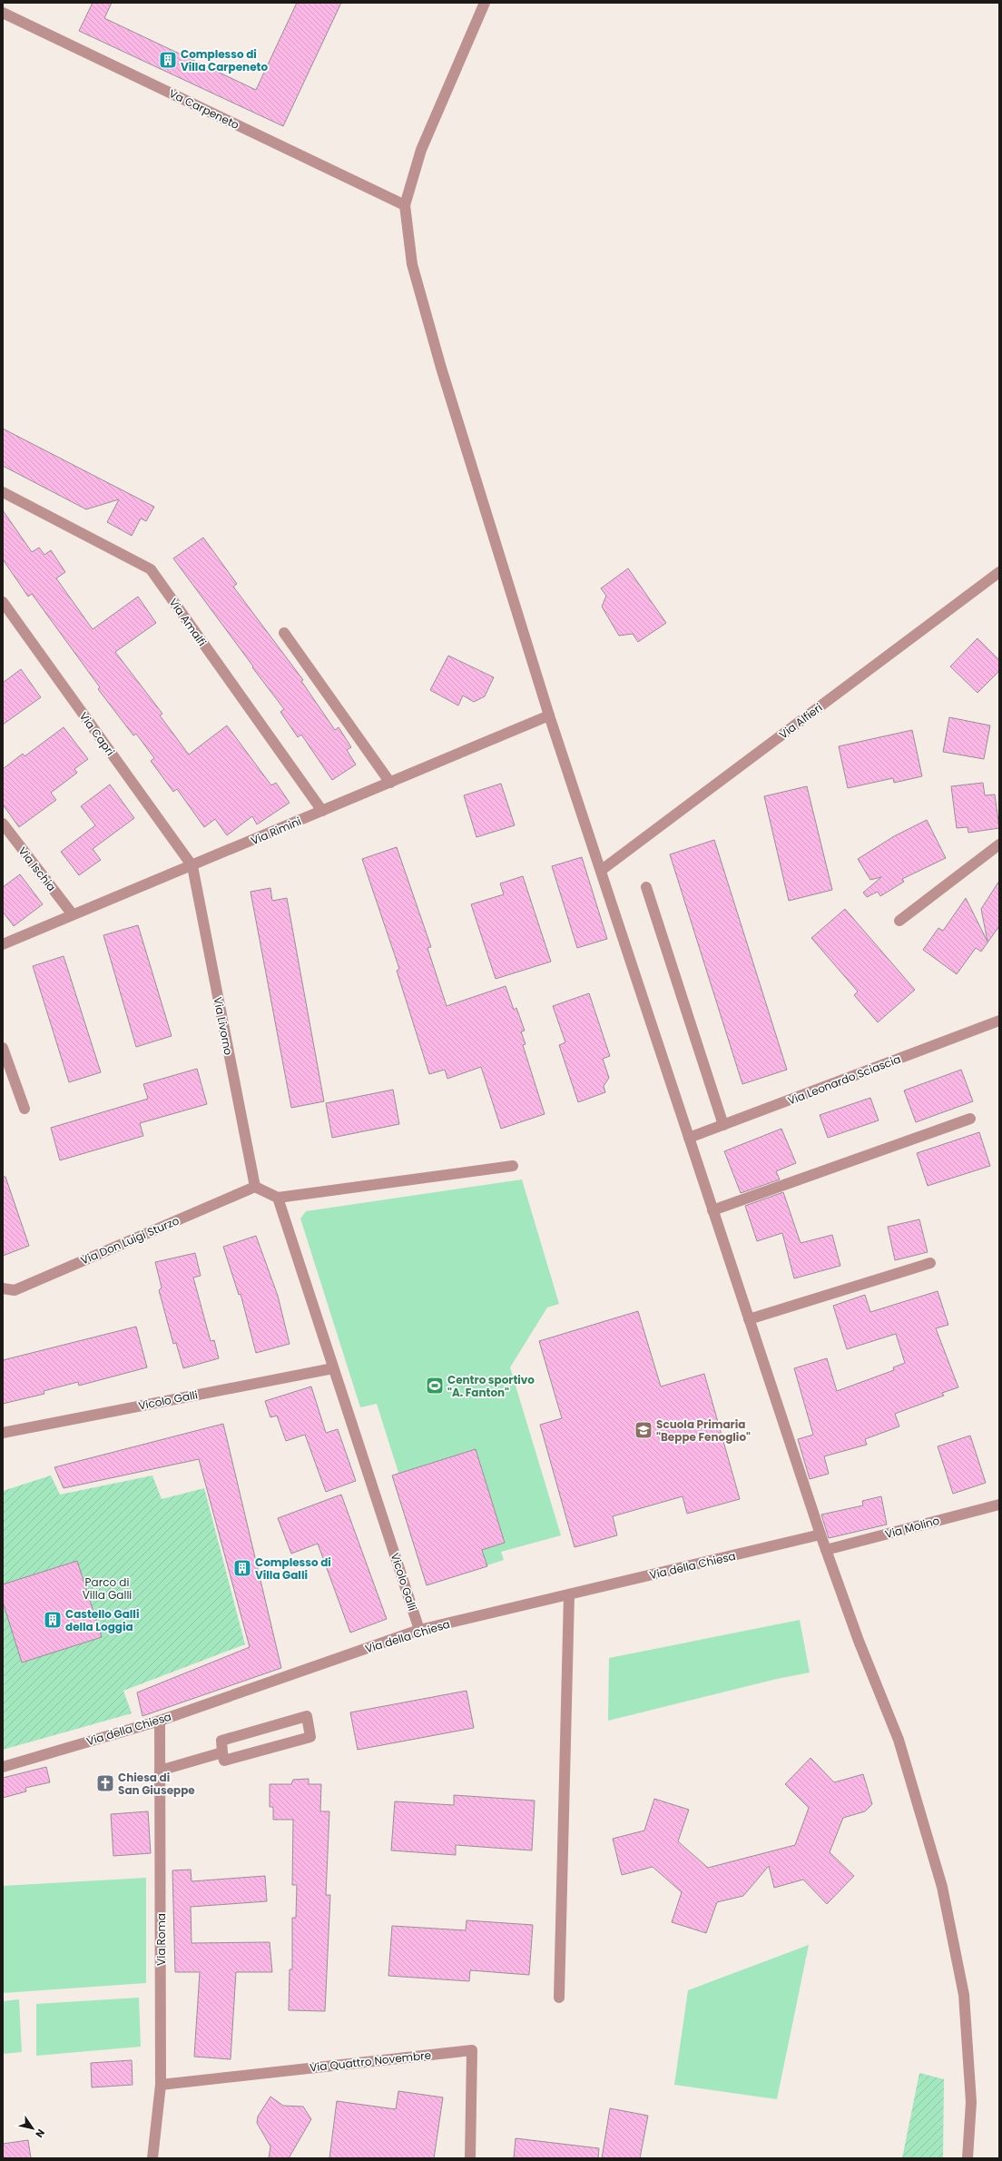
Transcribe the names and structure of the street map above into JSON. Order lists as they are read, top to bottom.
{
  "streets": {
    "street": [
      "Va Carpeneto",
      "Via Amalfi",
      "Via Alfieri",
      "Via Capri",
      "Via Rimini",
      "Via Ischia",
      "Via Livorno",
      "Via Leonardo Sciascia",
      "Via Don Luigi Sturzo",
      "Vicolo Galli",
      "Via Molino",
      "Via della Chiesa",
      "Via Roma",
      "Via Quattro Novembre"
    ]
  },
  "crossings": [
    ["Via Amalfi", "Via Rimini"],
    ["Via Capri", "Via Rimini"],
    ["Via Capri", "Via Livorno"],
    ["Via Rimini", "Via Ischia"],
    ["Via Rimini", "Via Livorno"],
    ["Via Livorno", "Via Don Luigi Sturzo"],
    ["Vicolo Galli", "Via della Chiesa"],
    ["Via della Chiesa", "Via Roma"],
    ["Via Roma", "Via Quattro Novembre"]
  ],
  "parks": ["Parco di Villa Galli"],
  "places": {
    "building": ["Complesso di Villa Carpeneto", "Complesso di Villa Galli", "Castello Galli della Loggia"],
    "sports": ["Centro sportivo \"A. Fanton\""],
    "school or university": ["Scuola Primaria \"Beppe Fenoglio\""],
    "church": ["Chiesa di San Giuseppe"]
  },
  "north": "bottom right"
}
